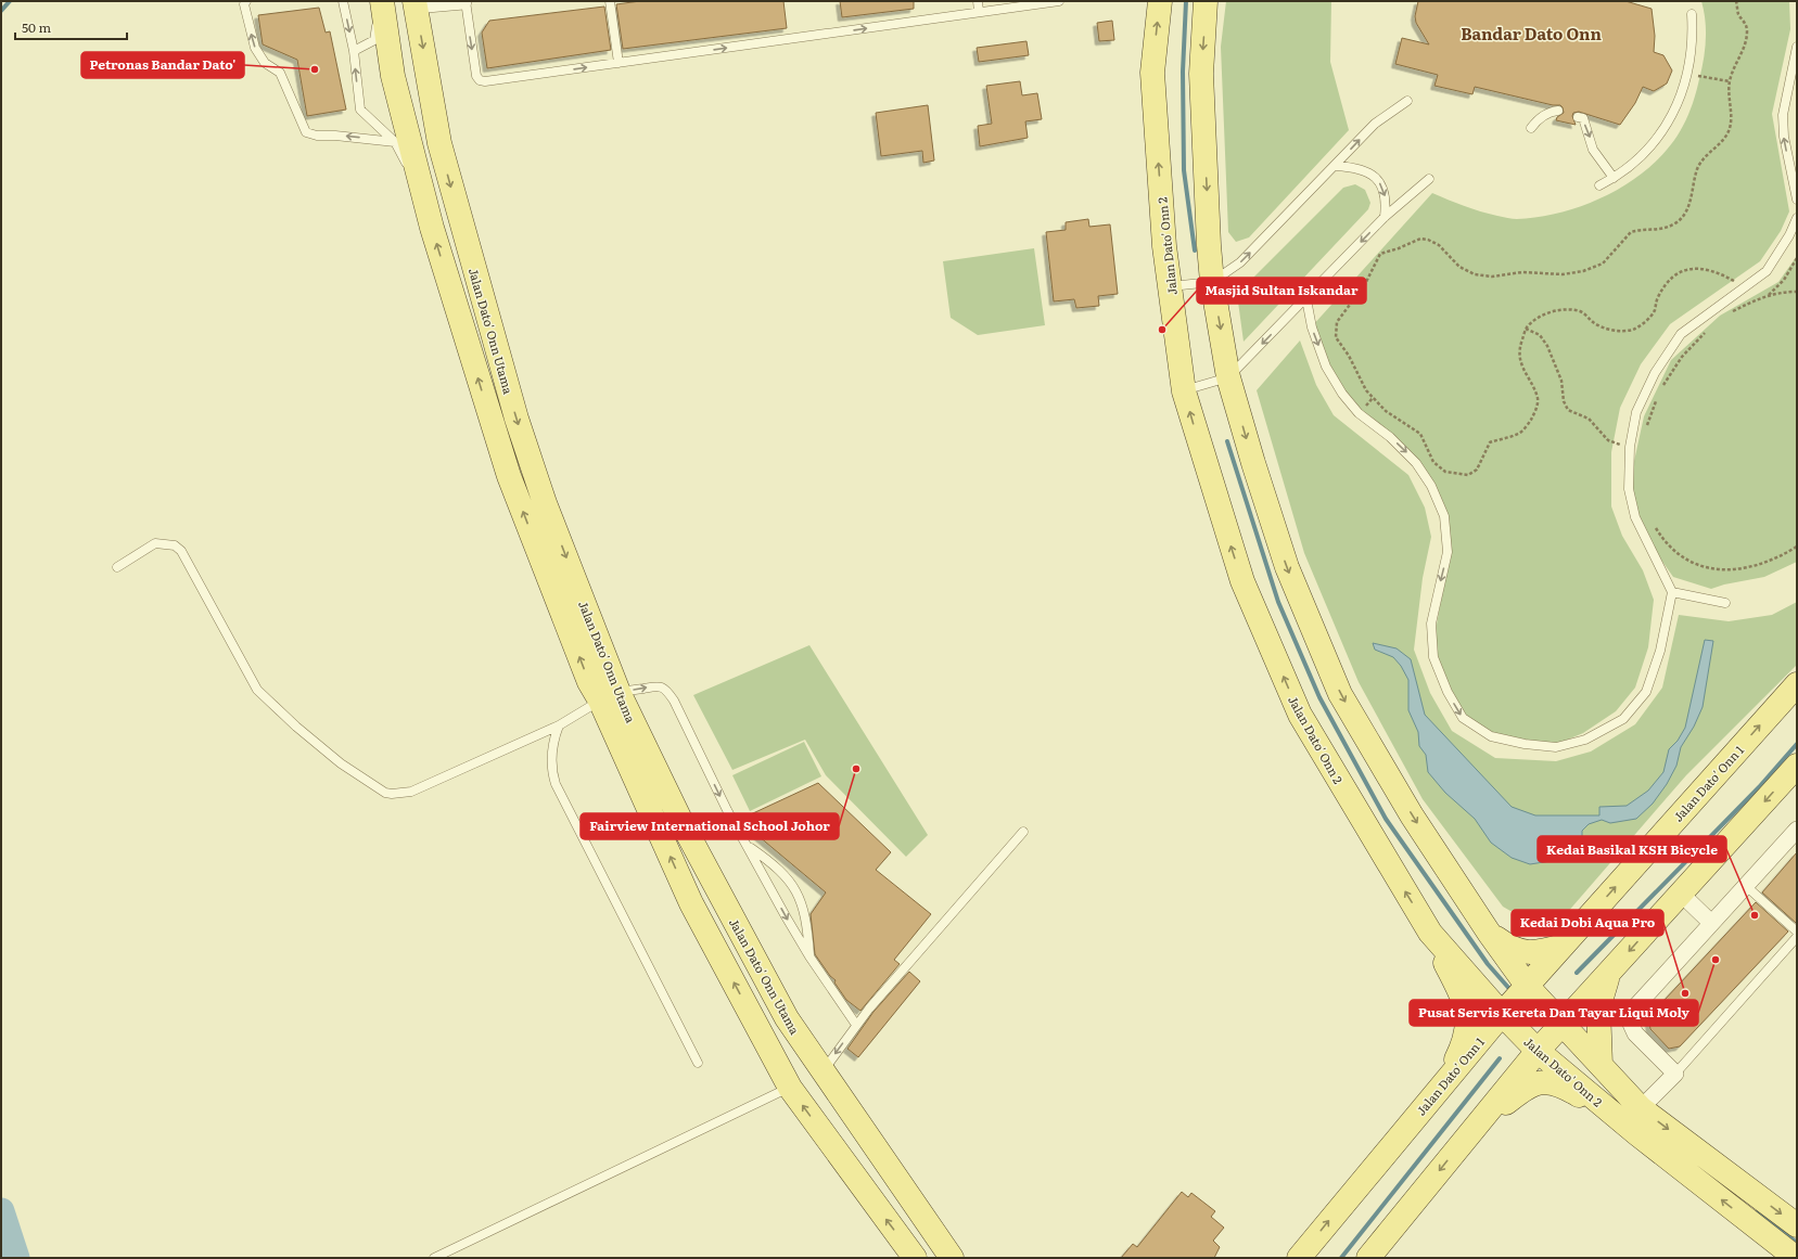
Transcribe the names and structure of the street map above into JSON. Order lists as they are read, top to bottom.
{
  "streets": {
    "main road": ["Jalan Dato' Onn 2", "Jalan Dato' Onn Utama", "Jalan Dato' Onn 1"]
  },
  "crossings": [
    ["Jalan Dato' Onn 2", "Jalan Dato' Onn 1"]
  ],
  "districts": ["Bandar Dato Onn"],
  "places": [
    "Petronas Bandar Dato'",
    "Masjid Sultan Iskandar",
    "Fairview International School Johor",
    "Kedai Basikal KSH Bicycle",
    "Pusat Servis Kereta Dan Tayar Liqui Moly",
    "Kedai Dobi Aqua Pro"
  ],
  "scale_bar": "50 m"
}
